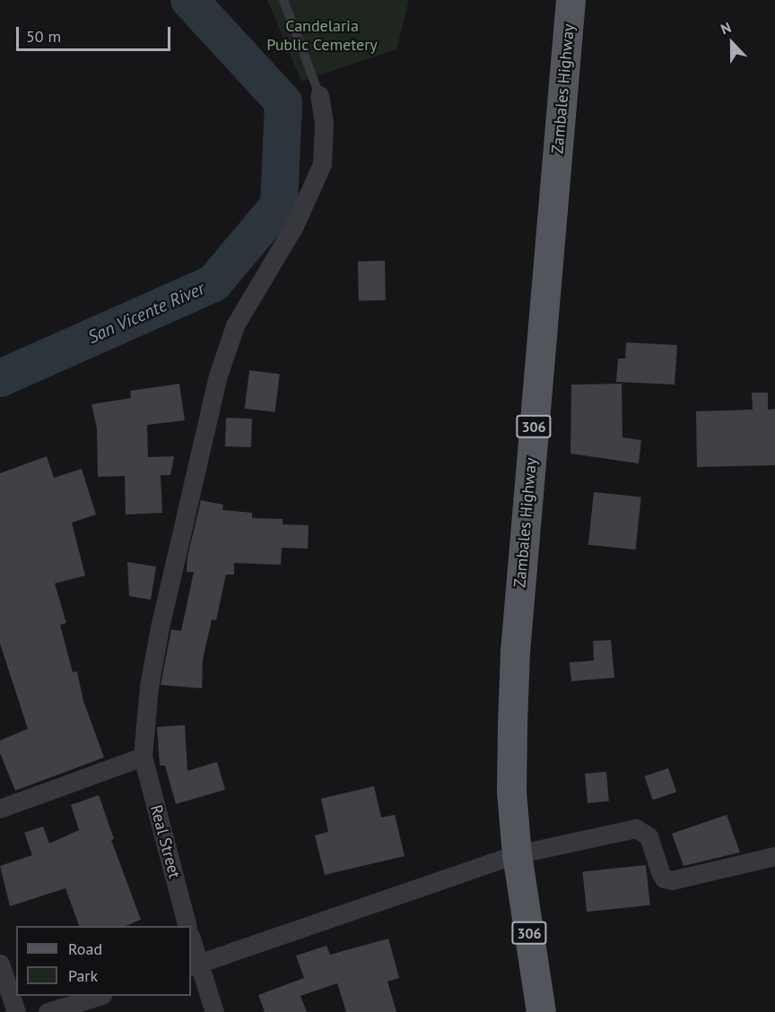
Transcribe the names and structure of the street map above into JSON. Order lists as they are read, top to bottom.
{
  "streets": {
    "main road": ["Zambales Highway", "306"],
    "street": ["Real Street"]
  },
  "water": ["San Vicente River"],
  "parks": ["Candelaria Public Cemetery"],
  "legend": ["Road", "Park"],
  "scale_bar": "50 m",
  "north": "top"
}
